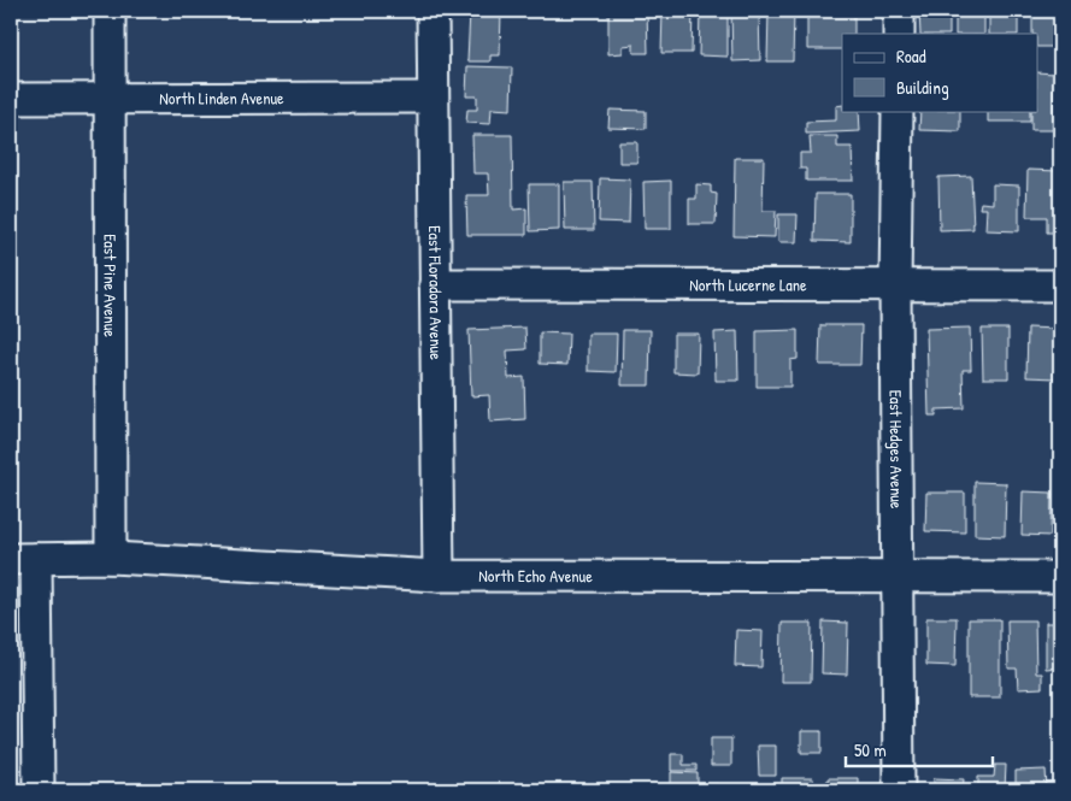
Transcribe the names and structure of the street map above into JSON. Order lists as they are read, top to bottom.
{
  "streets": {
    "street": [
      "North Linden Avenue",
      "East Pine Avenue",
      "North Lucerne Lane",
      "East Floradora Avenue",
      "East Hedges Avenue",
      "North Echo Avenue"
    ]
  },
  "crossings": [
    ["North Linden Avenue", "East Pine Avenue"],
    ["North Linden Avenue", "East Floradora Avenue"],
    ["East Pine Avenue", "North Echo Avenue"],
    ["North Lucerne Lane", "East Floradora Avenue"],
    ["North Lucerne Lane", "East Hedges Avenue"],
    ["East Floradora Avenue", "North Echo Avenue"],
    ["East Hedges Avenue", "North Echo Avenue"]
  ],
  "legend": ["Road", "Building"],
  "scale_bar": "50 m"
}
